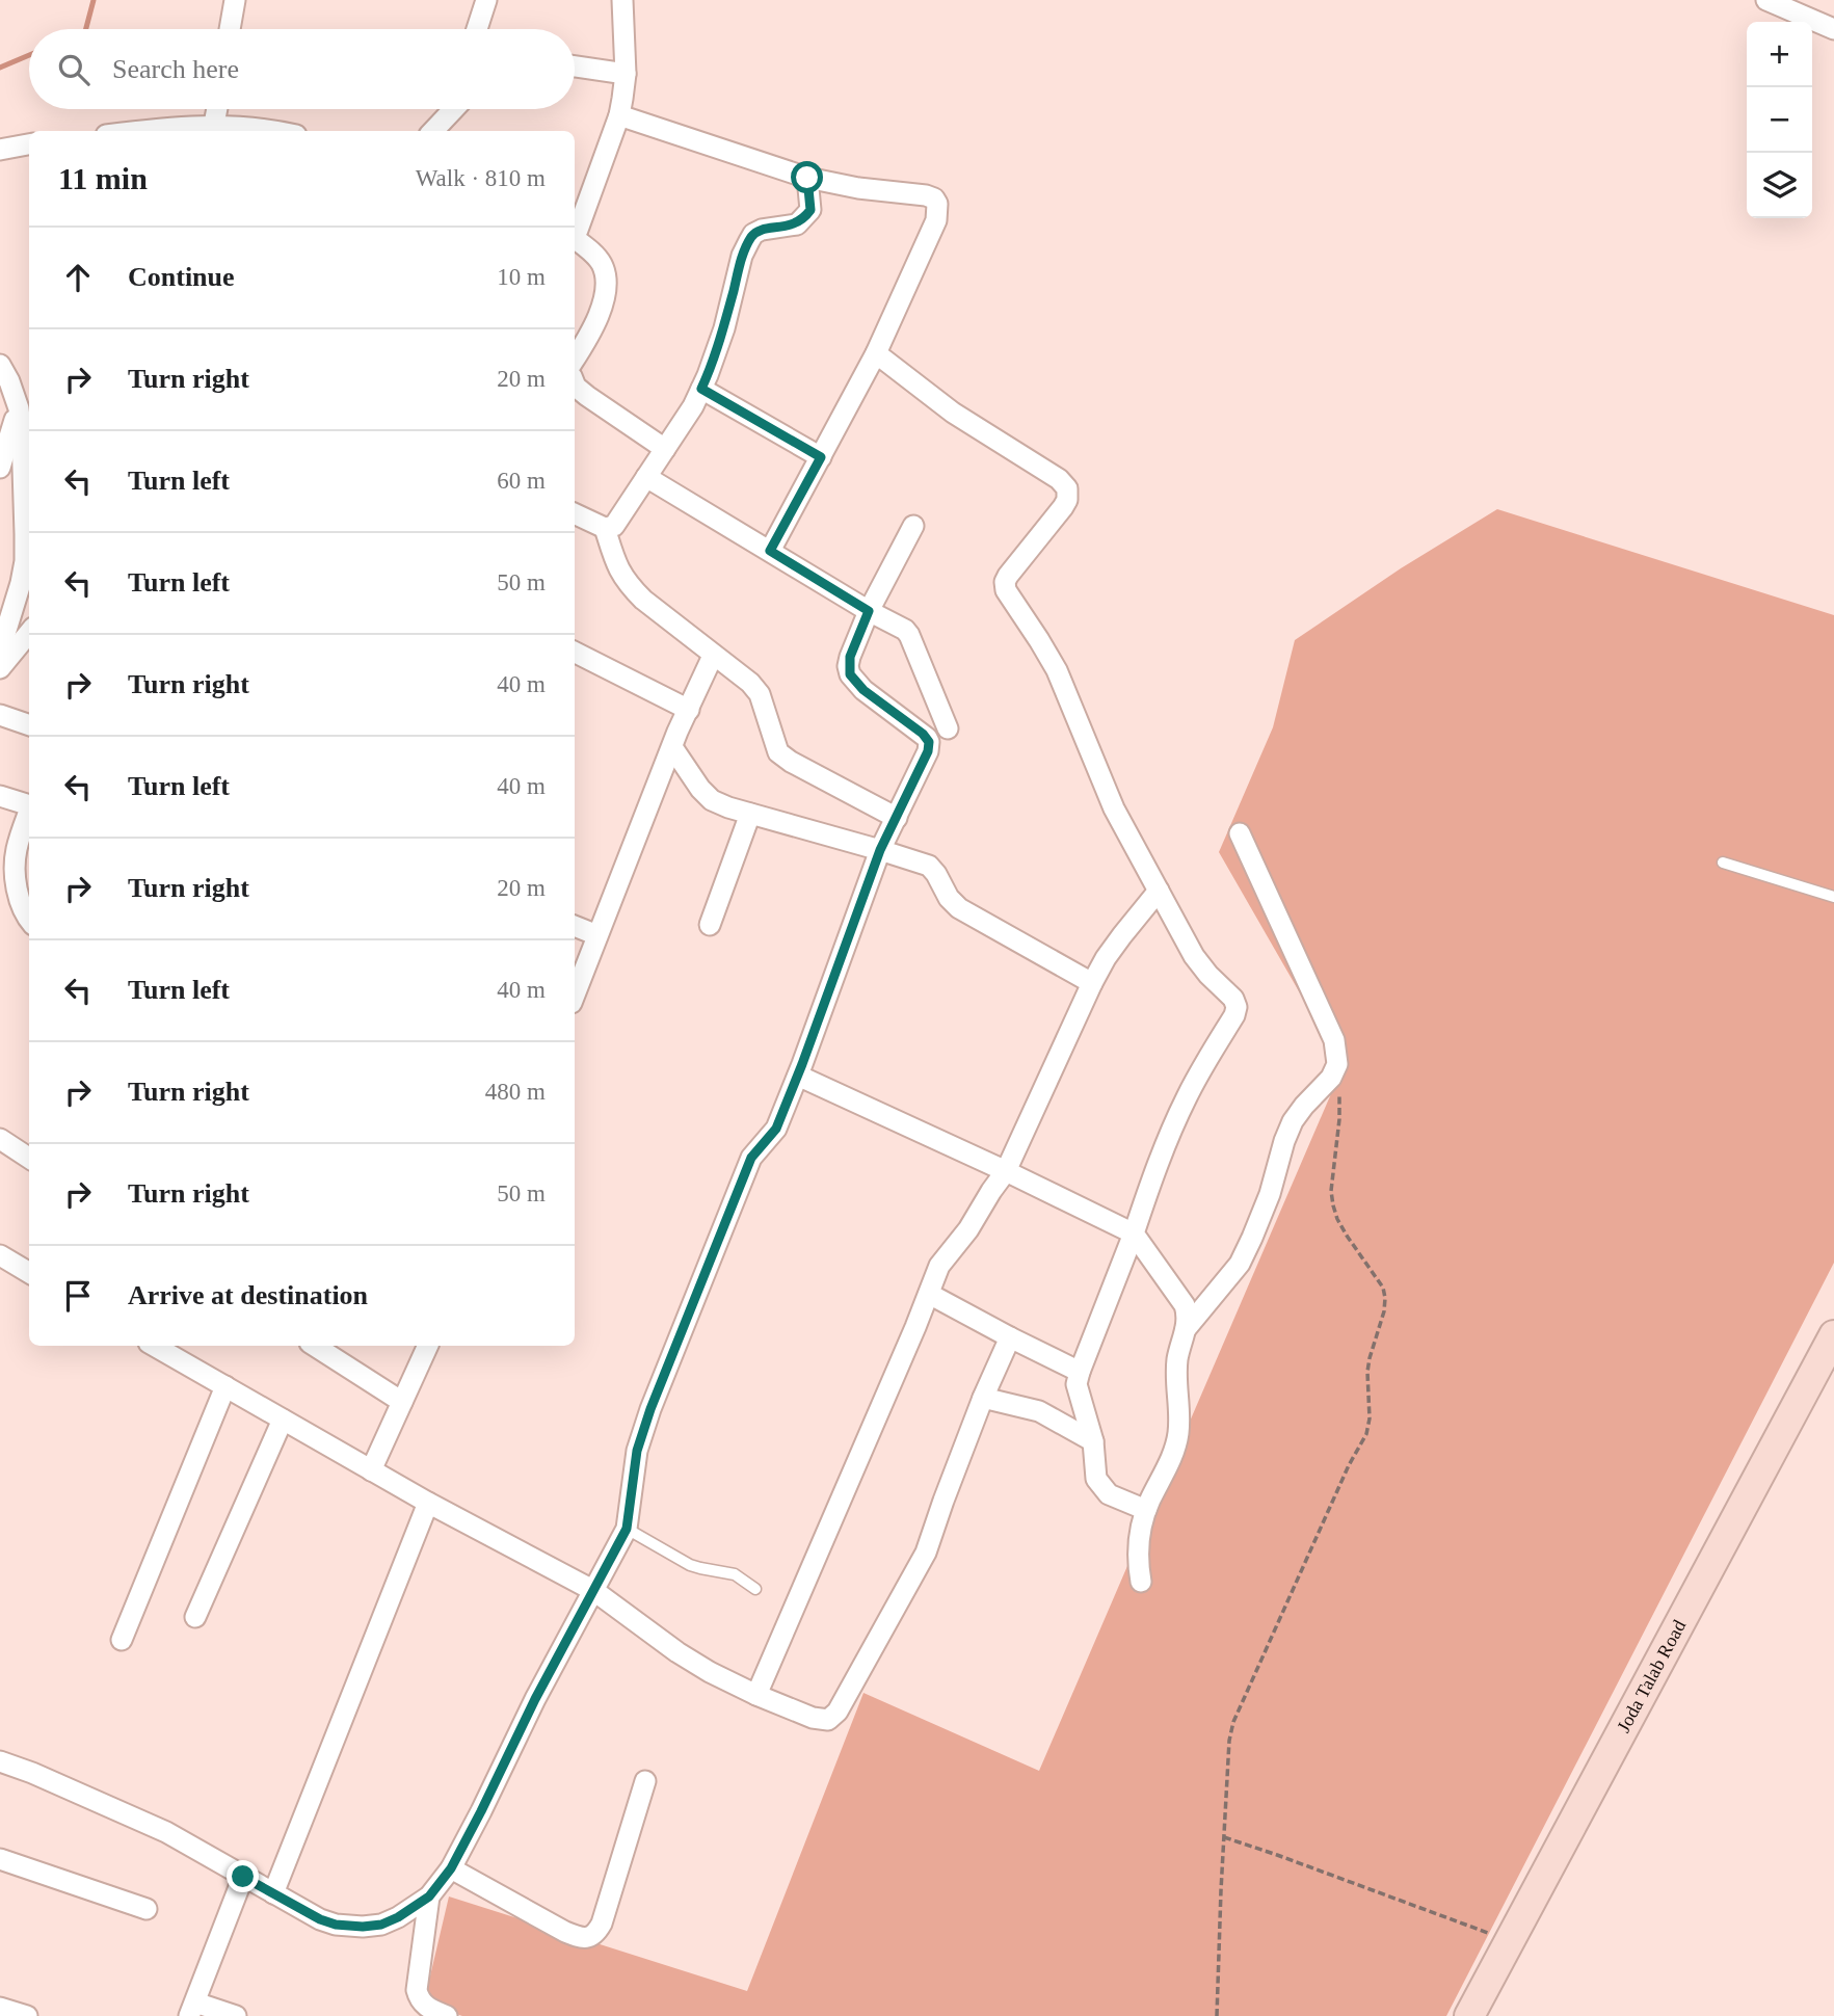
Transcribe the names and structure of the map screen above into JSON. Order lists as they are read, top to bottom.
{
  "streets": {
    "street": ["Joda Talab Road"]
  },
  "page": {
    "map_buttons": ["+", "−"],
    "search": "Search here",
    "heading": ["11 min", "Walk · 810 m"],
    "list": [
      ["Continue", "10 m"],
      ["Turn right", "20 m"],
      ["Turn left", "60 m"],
      ["Turn left", "50 m"],
      ["Turn right", "40 m"],
      ["Turn left", "40 m"],
      ["Turn right", "20 m"],
      ["Turn left", "40 m"],
      ["Turn right", "480 m"],
      ["Turn right", "50 m"],
      "Arrive at destination"
    ]
  }
}
